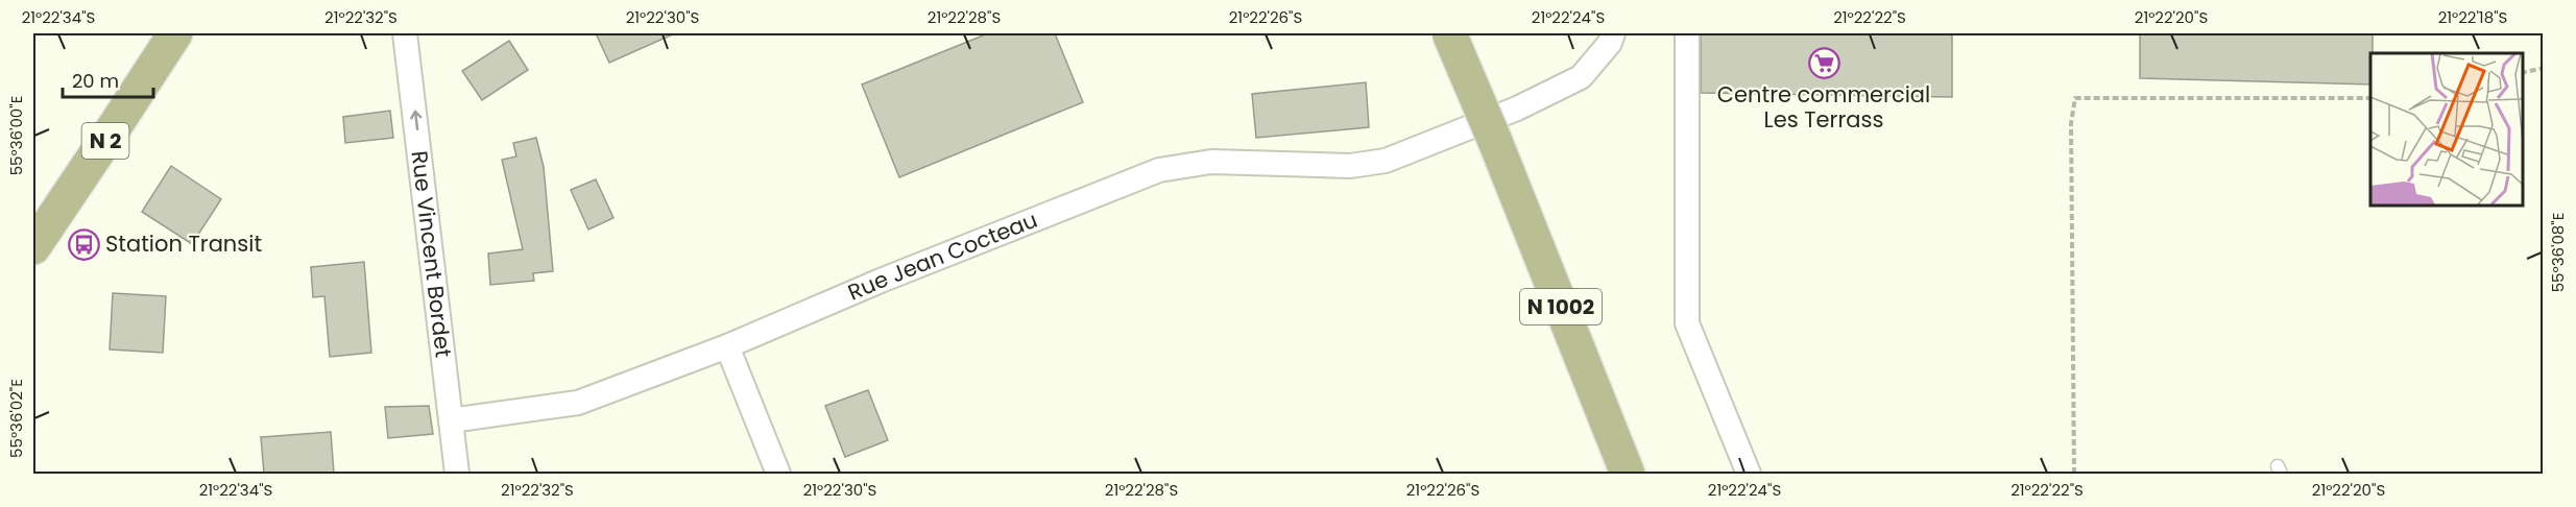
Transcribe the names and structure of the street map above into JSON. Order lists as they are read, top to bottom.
{
  "streets": {
    "main road": ["N 2", "N 1002"],
    "street": ["Rue Vincent Bordet", "Rue Jean Cocteau"]
  },
  "crossings": [
    ["Rue Vincent Bordet", "Rue Jean Cocteau"]
  ],
  "one_way": ["Rue Vincent Bordet"],
  "places": {
    "supermarket": ["Centre commercial Les Terrass"],
    "bus stop": ["Station Transit"]
  },
  "scale_bar": "20 m",
  "coordinates": [
    "21°22'34\"S",
    "21°22'32\"S",
    "21°22'30\"S",
    "21°22'28\"S",
    "21°22'26\"S",
    "21°22'24\"S",
    "21°22'22\"S",
    "21°22'20\"S",
    "21°22'18\"S",
    "55°36'00\"E",
    "55°36'08\"E",
    "55°36'02\"E"
  ]
}
